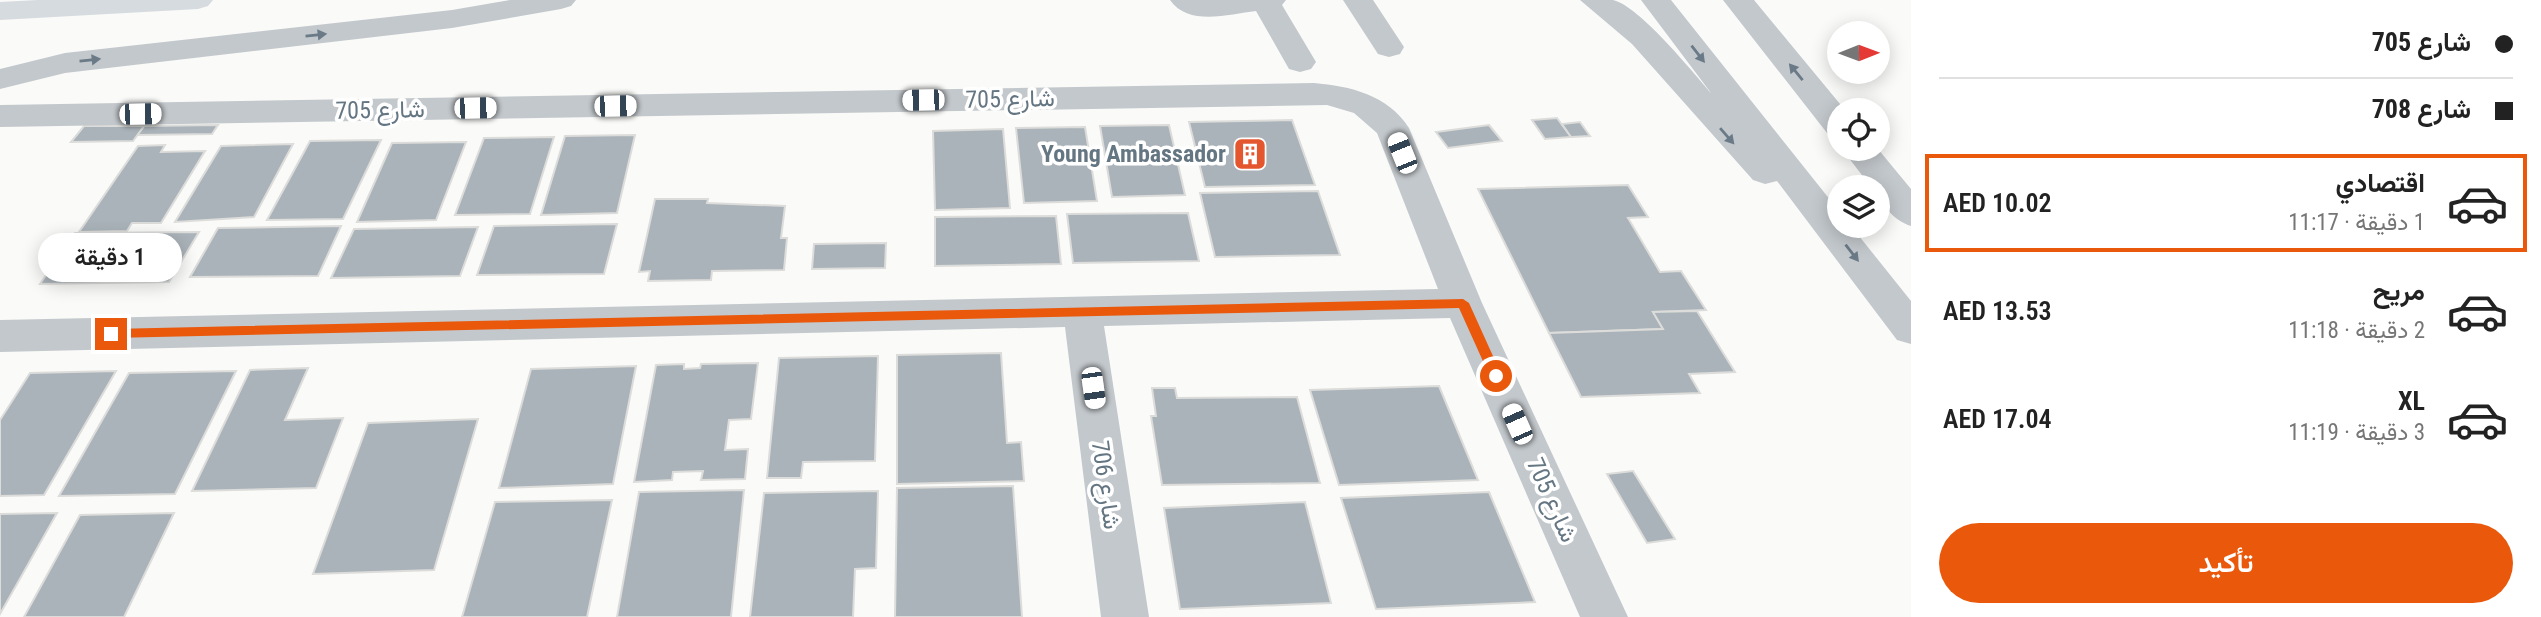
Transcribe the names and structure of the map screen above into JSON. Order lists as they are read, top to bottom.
{
  "streets": {
    "street": ["شارع 705", "شارع 706"]
  },
  "places": {
    "building": ["Young Ambassador"]
  },
  "north": "right",
  "page": {
    "banner": ["شارع 705", "شارع 708"],
    "list": [
      {
        "name": "اقتصادي",
        "note": "1 دقيقة · 11:17",
        "value": "AED 10.02"
      },
      {
        "name": "مريح",
        "note": "2 دقيقة · 11:18",
        "value": "AED 13.53"
      },
      {
        "name": "XL",
        "note": "3 دقيقة · 11:19",
        "value": "AED 17.04"
      }
    ],
    "bubble": "1 دقيقة",
    "buttons": "تأكيد"
  }
}
